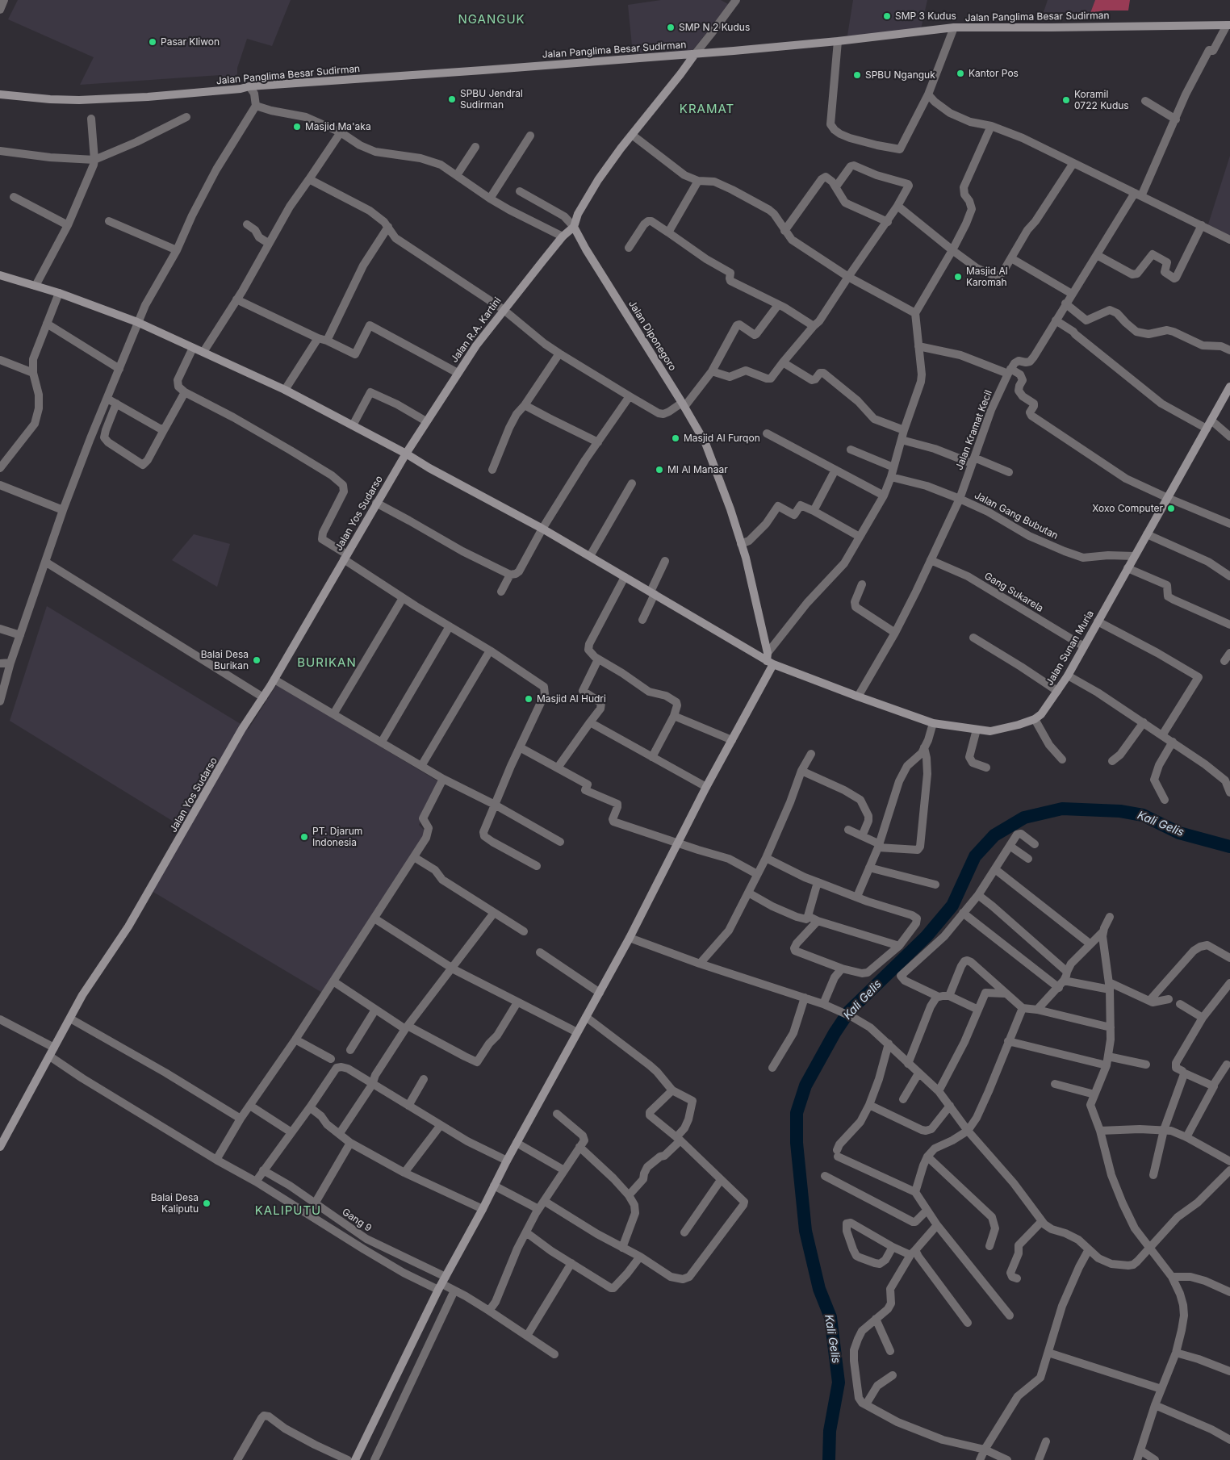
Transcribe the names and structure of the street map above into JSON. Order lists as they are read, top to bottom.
{
  "streets": {
    "main road": [
      "Jalan Panglima Besar Sudirman",
      "Jalan R.A. Kartini",
      "Jalan Diponegoro",
      "Jalan Yos Sudarso",
      "Jalan Sunan Muria"
    ],
    "street": [
      "Jalan Kramat Kecil",
      "Jalan Gang Bubutan",
      "Gang Sukarela",
      "Gang 9"
    ]
  },
  "crossings": [
    ["Jalan R.A. Kartini", "Jalan Diponegoro"],
    ["Jalan R.A. Kartini", "Jalan Yos Sudarso"],
    ["Jalan R.A. Kartini", "Jalan Sunan Muria"],
    ["Jalan Diponegoro", "Jalan Sunan Muria"],
    ["Jalan Kramat Kecil", "Jalan Gang Bubutan"],
    ["Jalan Kramat Kecil", "Gang Sukarela"],
    ["Jalan Kramat Kecil", "Jalan Sunan Muria"],
    ["Jalan Yos Sudarso", "Jalan Sunan Muria"],
    ["Jalan Gang Bubutan", "Jalan Sunan Muria"],
    ["Gang Sukarela", "Jalan Sunan Muria"]
  ],
  "districts": [
    "NGANGUK",
    "KRAMAT",
    "BURIKAN",
    "KALIPUTU"
  ],
  "water": ["Kali Gelis"],
  "places": [
    "SMP 3 Kudus",
    "SMP N 2 Kudus",
    "Pasar Kliwon",
    "Kantor Pos",
    "SPBU Nganguk",
    "SPBU Jendral Sudirman",
    "Koramil 0722 Kudus",
    "Masjid Ma'aka",
    "Masjid Al Karomah",
    "Masjid Al Furqon",
    "MI Al Manaar",
    "Xoxo Computer",
    "Balai Desa Burikan",
    "Masjid Al Hudri",
    "PT. Djarum Indonesia",
    "Balai Desa Kaliputu"
  ]
}
